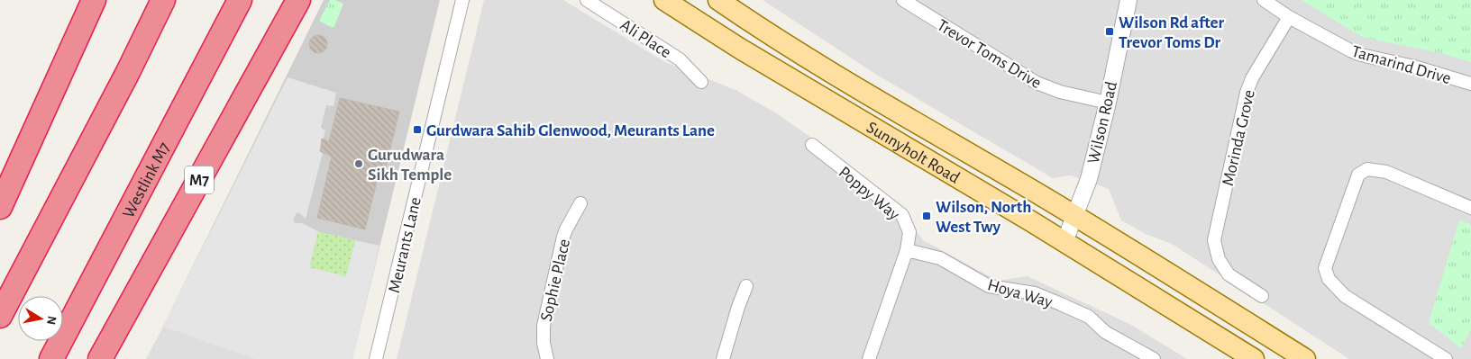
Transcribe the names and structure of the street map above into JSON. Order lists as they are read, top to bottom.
{
  "streets": {
    "highway": ["Westlink M7", "M7"],
    "main road": ["Sunnyholt Road"],
    "street": [
      "Ali Place",
      "Trevor Toms Drive",
      "Tamarind Drive",
      "Wilson Road",
      "Morinda Grove",
      "Poppy Way",
      "Meurants Lane",
      "Sophie Place",
      "Hoya Way"
    ]
  },
  "crossings": [
    ["Trevor Toms Drive", "Wilson Road"],
    ["Tamarind Drive", "Morinda Grove"],
    ["Wilson Road", "Sunnyholt Road"],
    ["Poppy Way", "Hoya Way"]
  ],
  "places": {
    "transit": ["Wilson Rd after Trevor Toms Dr", "Gurdwara Sahib Glenwood, Meurants Lane", "Wilson, North West Twy"],
    "other": ["Gurudwara Sikh Temple"]
  },
  "north": "right"
}
